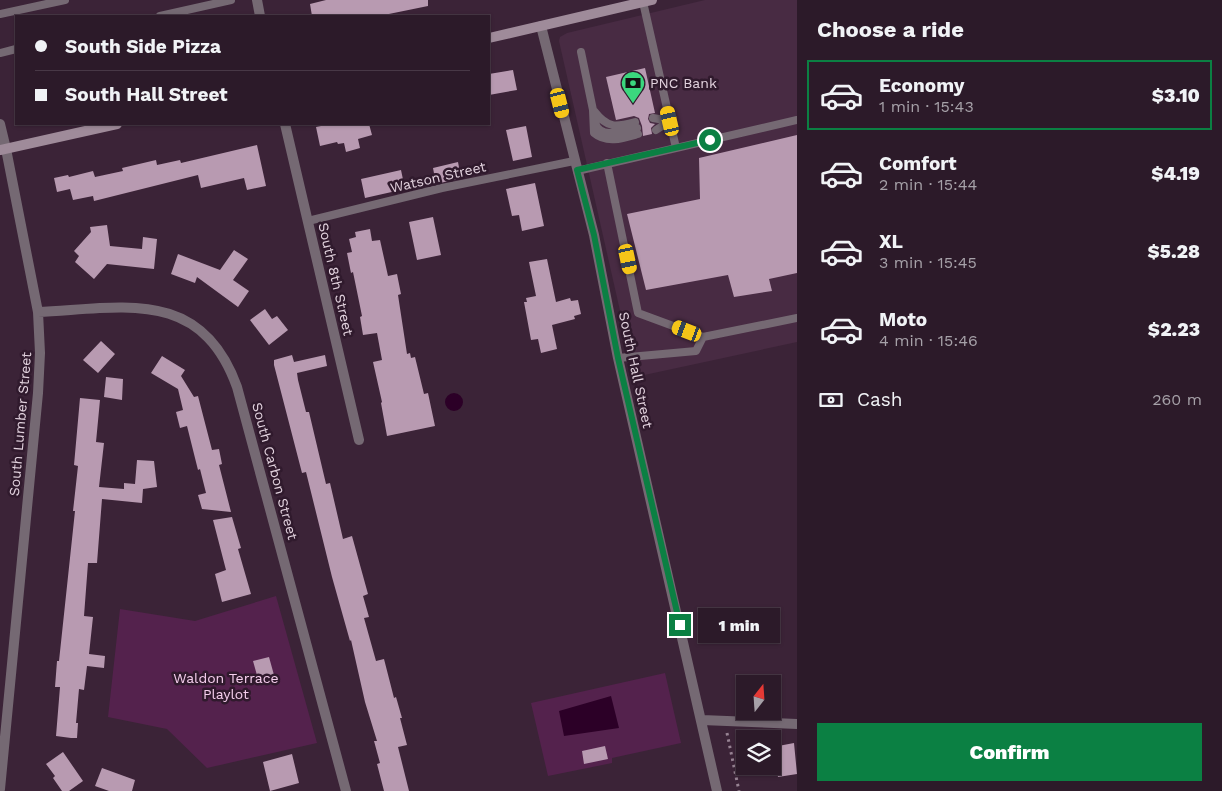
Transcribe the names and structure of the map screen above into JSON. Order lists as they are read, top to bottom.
{
  "streets": {
    "street": [
      "South 8th Street",
      "South Hall Street",
      "South Lumber Street",
      "South Carbon Street"
    ],
    "lane": ["Watson Street"]
  },
  "crossings": [
    ["Watson Street", "South 8th Street"],
    ["Watson Street", "South Hall Street"],
    ["South Lumber Street", "South Carbon Street"]
  ],
  "parks": ["Waldon Terrace Playlot"],
  "places": {
    "bank": ["PNC Bank"]
  },
  "north": "top",
  "page": {
    "heading": "Choose a ride",
    "banner": ["South Side Pizza", "South Hall Street"],
    "list": [
      {
        "name": "Economy",
        "note": "1 min · 15:43",
        "value": "$3.10"
      },
      {
        "name": "Comfort",
        "note": "2 min · 15:44",
        "value": "$4.19"
      },
      {
        "name": "XL",
        "note": "3 min · 15:45",
        "value": "$5.28"
      },
      {
        "name": "Moto",
        "note": "4 min · 15:46",
        "value": "$2.23"
      }
    ],
    "pay": ["Cash", "260 m"],
    "bubble": "1 min",
    "buttons": "Confirm"
  }
}
